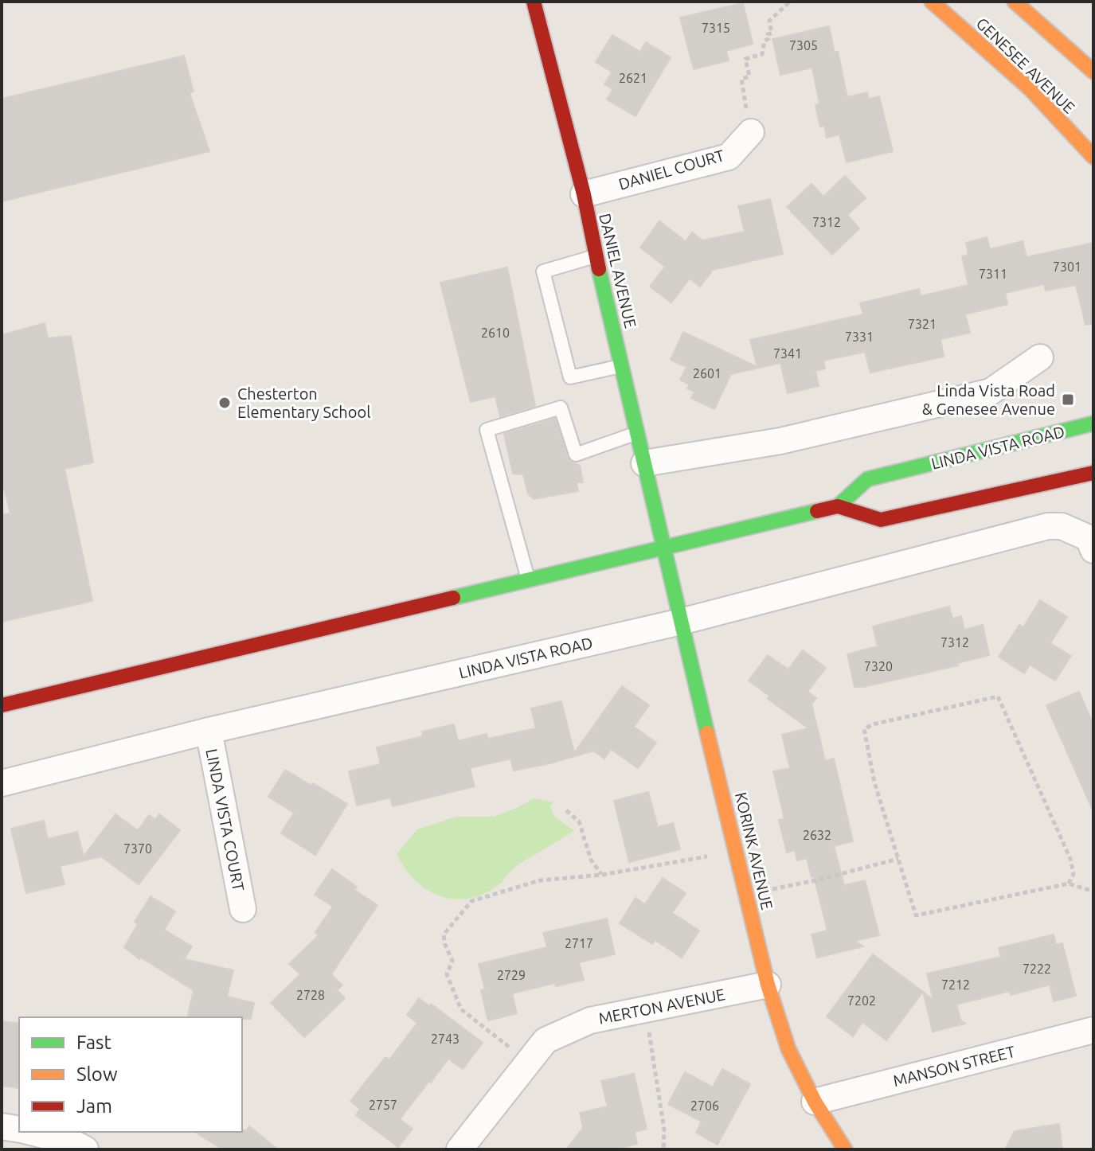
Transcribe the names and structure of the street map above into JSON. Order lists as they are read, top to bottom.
{
  "streets": {
    "main road": [
      "GENESEE AVENUE",
      "DANIEL AVENUE",
      "LINDA VISTA ROAD",
      "KORINK AVENUE"
    ],
    "street": [
      "DANIEL COURT",
      "LINDA VISTA COURT",
      "MERTON AVENUE",
      "MANSON STREET"
    ]
  },
  "crossings": [
    ["DANIEL COURT", "DANIEL AVENUE"],
    ["DANIEL AVENUE", "LINDA VISTA ROAD"],
    ["DANIEL AVENUE", "KORINK AVENUE"],
    ["LINDA VISTA ROAD", "LINDA VISTA COURT"],
    ["LINDA VISTA ROAD", "KORINK AVENUE"],
    ["KORINK AVENUE", "MERTON AVENUE"],
    ["KORINK AVENUE", "MANSON STREET"]
  ],
  "places": {
    "transit": ["Linda Vista Road & Genesee Avenue"],
    "other": ["Chesterton Elementary School"]
  },
  "house_numbers": [
    "7315",
    "7305",
    "2621",
    "7312",
    "7301",
    "7311",
    "7321",
    "2610",
    "7331",
    "7341",
    "2601",
    "7312",
    "7320",
    "2632",
    "7370",
    "2717",
    "7222",
    "2729",
    "7212",
    "2728",
    "7202",
    "2743",
    "2757",
    "2706"
  ],
  "legend": ["Fast", "Slow", "Jam"]
}
